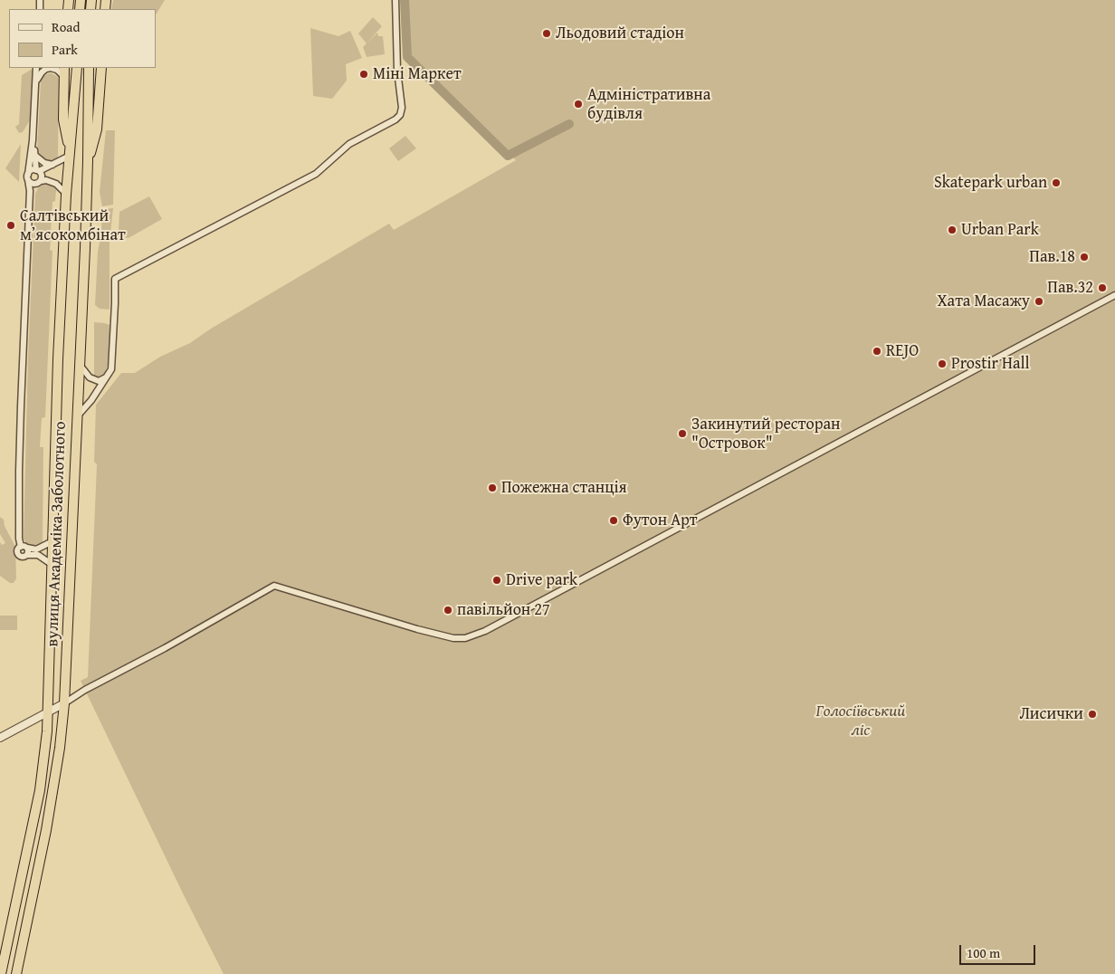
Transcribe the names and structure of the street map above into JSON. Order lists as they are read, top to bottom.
{
  "streets": {
    "highway": ["вулиця Академіка Заболотного"]
  },
  "parks": ["Голосіївський ліс"],
  "places": [
    "Льодовий стадіон",
    "Міні Маркет",
    "Адміністративна будівля",
    "Skatepark urban",
    "Салтівський мʼясокомбінат",
    "Urban Park",
    "Пав.18",
    "Пав.32",
    "Хата Масажу",
    "REJO",
    "Prostir Hall",
    "Закинутий ресторан \"Островок\"",
    "Пожежна станція",
    "Футон Арт",
    "Drive park",
    "павільйон 27",
    "Лисички"
  ],
  "legend": ["Road", "Park"],
  "scale_bar": "100 m"
}
